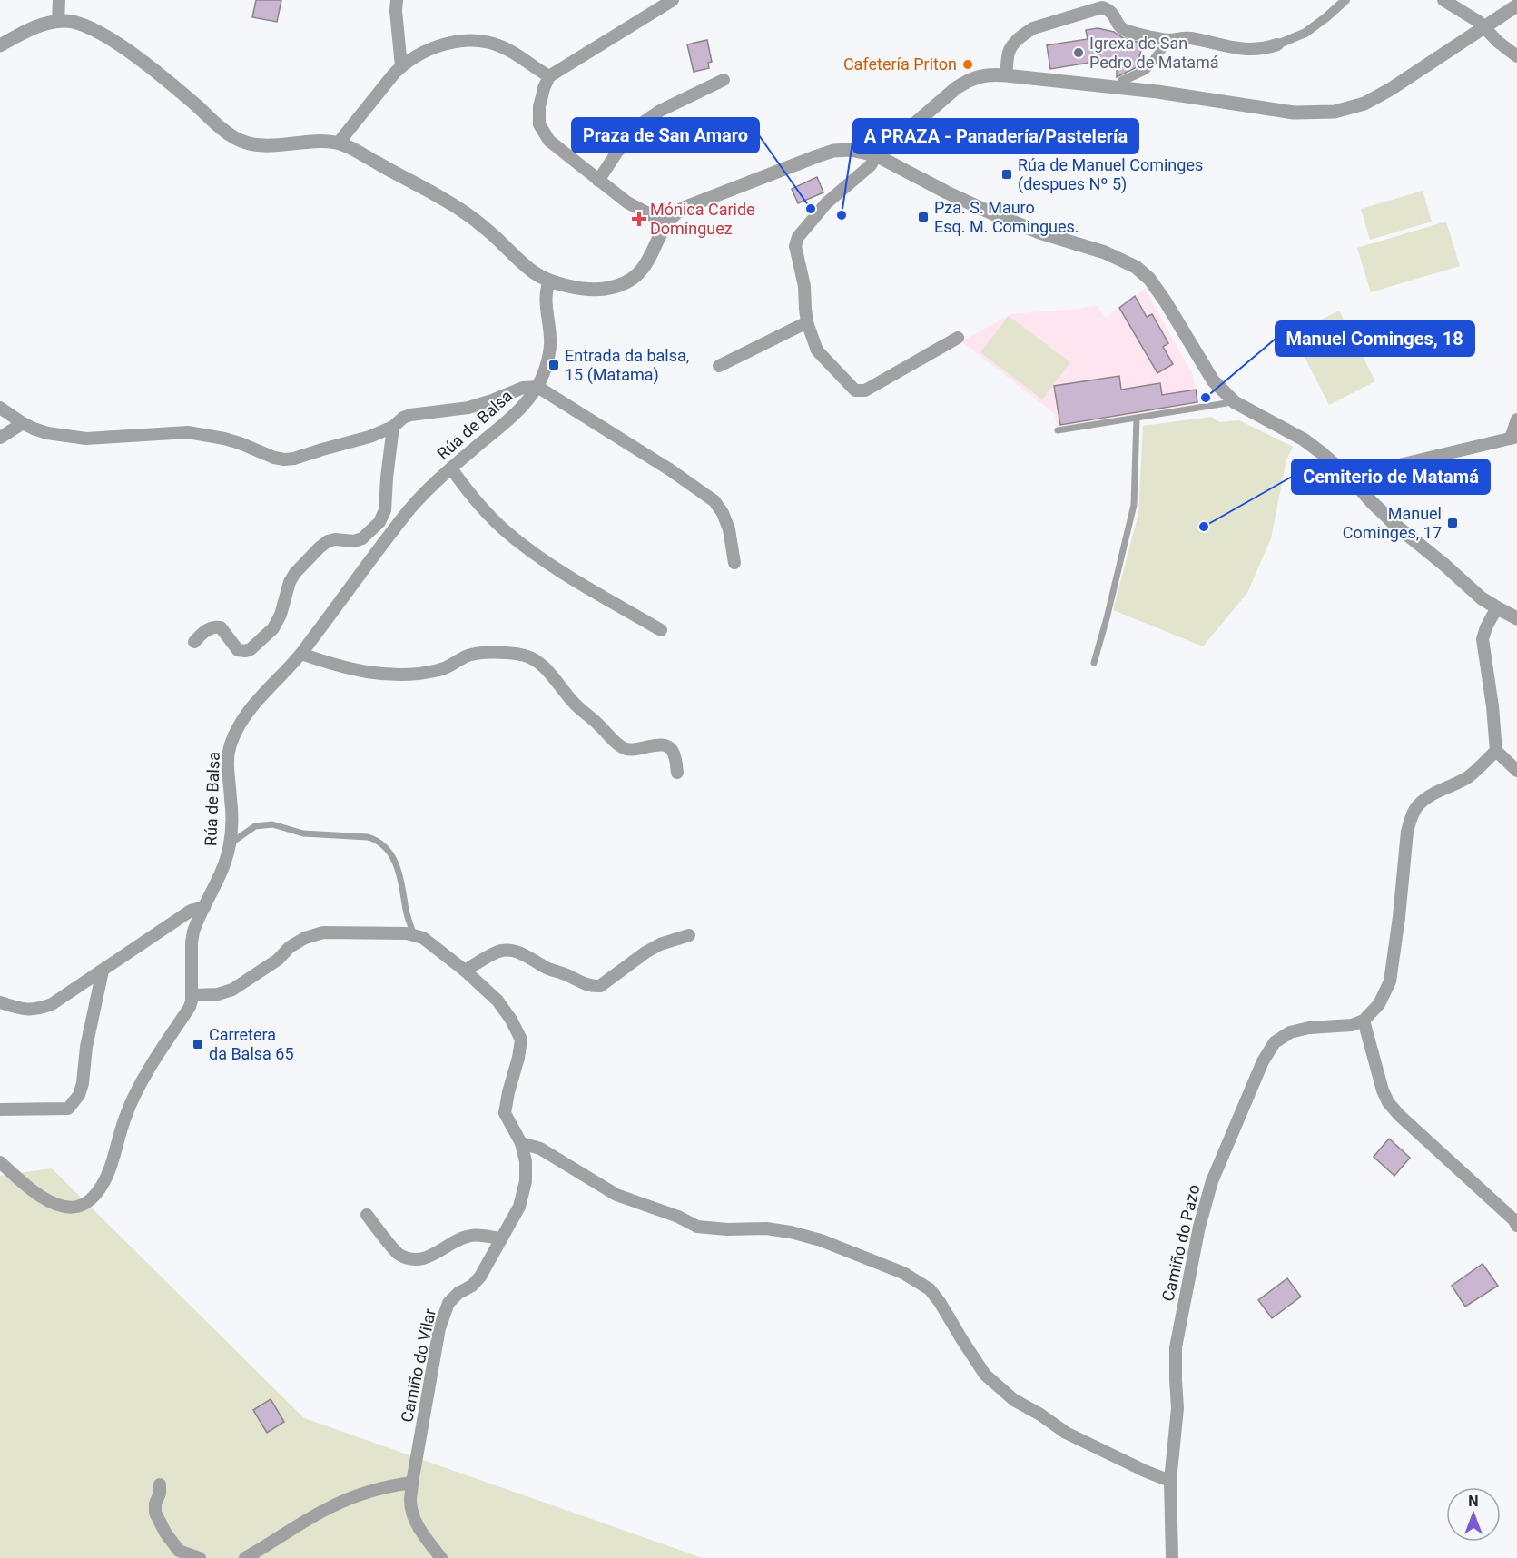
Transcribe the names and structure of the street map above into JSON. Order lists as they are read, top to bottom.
{
  "streets": {
    "street": ["Rúa de Balsa", "Camiño do Pazo", "Camiño do Vilar"]
  },
  "crossings": [
    ["Rúa de Balsa", "Camiño do Vilar"]
  ],
  "places": {
    "other": [
      "Igrexa de San Pedro de Matamá",
      "Cafetería Priton",
      "Praza de San Amaro",
      "A PRAZA - Panadería/Pastelería",
      "Manuel Cominges, 18",
      "Cemiterio de Matamá"
    ],
    "transit": [
      "Rúa de Manuel Cominges (despues Nº 5)",
      "Pza. S. Mauro Esq. M. Comingues.",
      "Entrada da balsa, 15 (Matama)",
      "Manuel Cominges, 17",
      "Carretera da Balsa 65"
    ],
    "health": ["Mónica Caride Domínguez"]
  },
  "north": "top"
}
